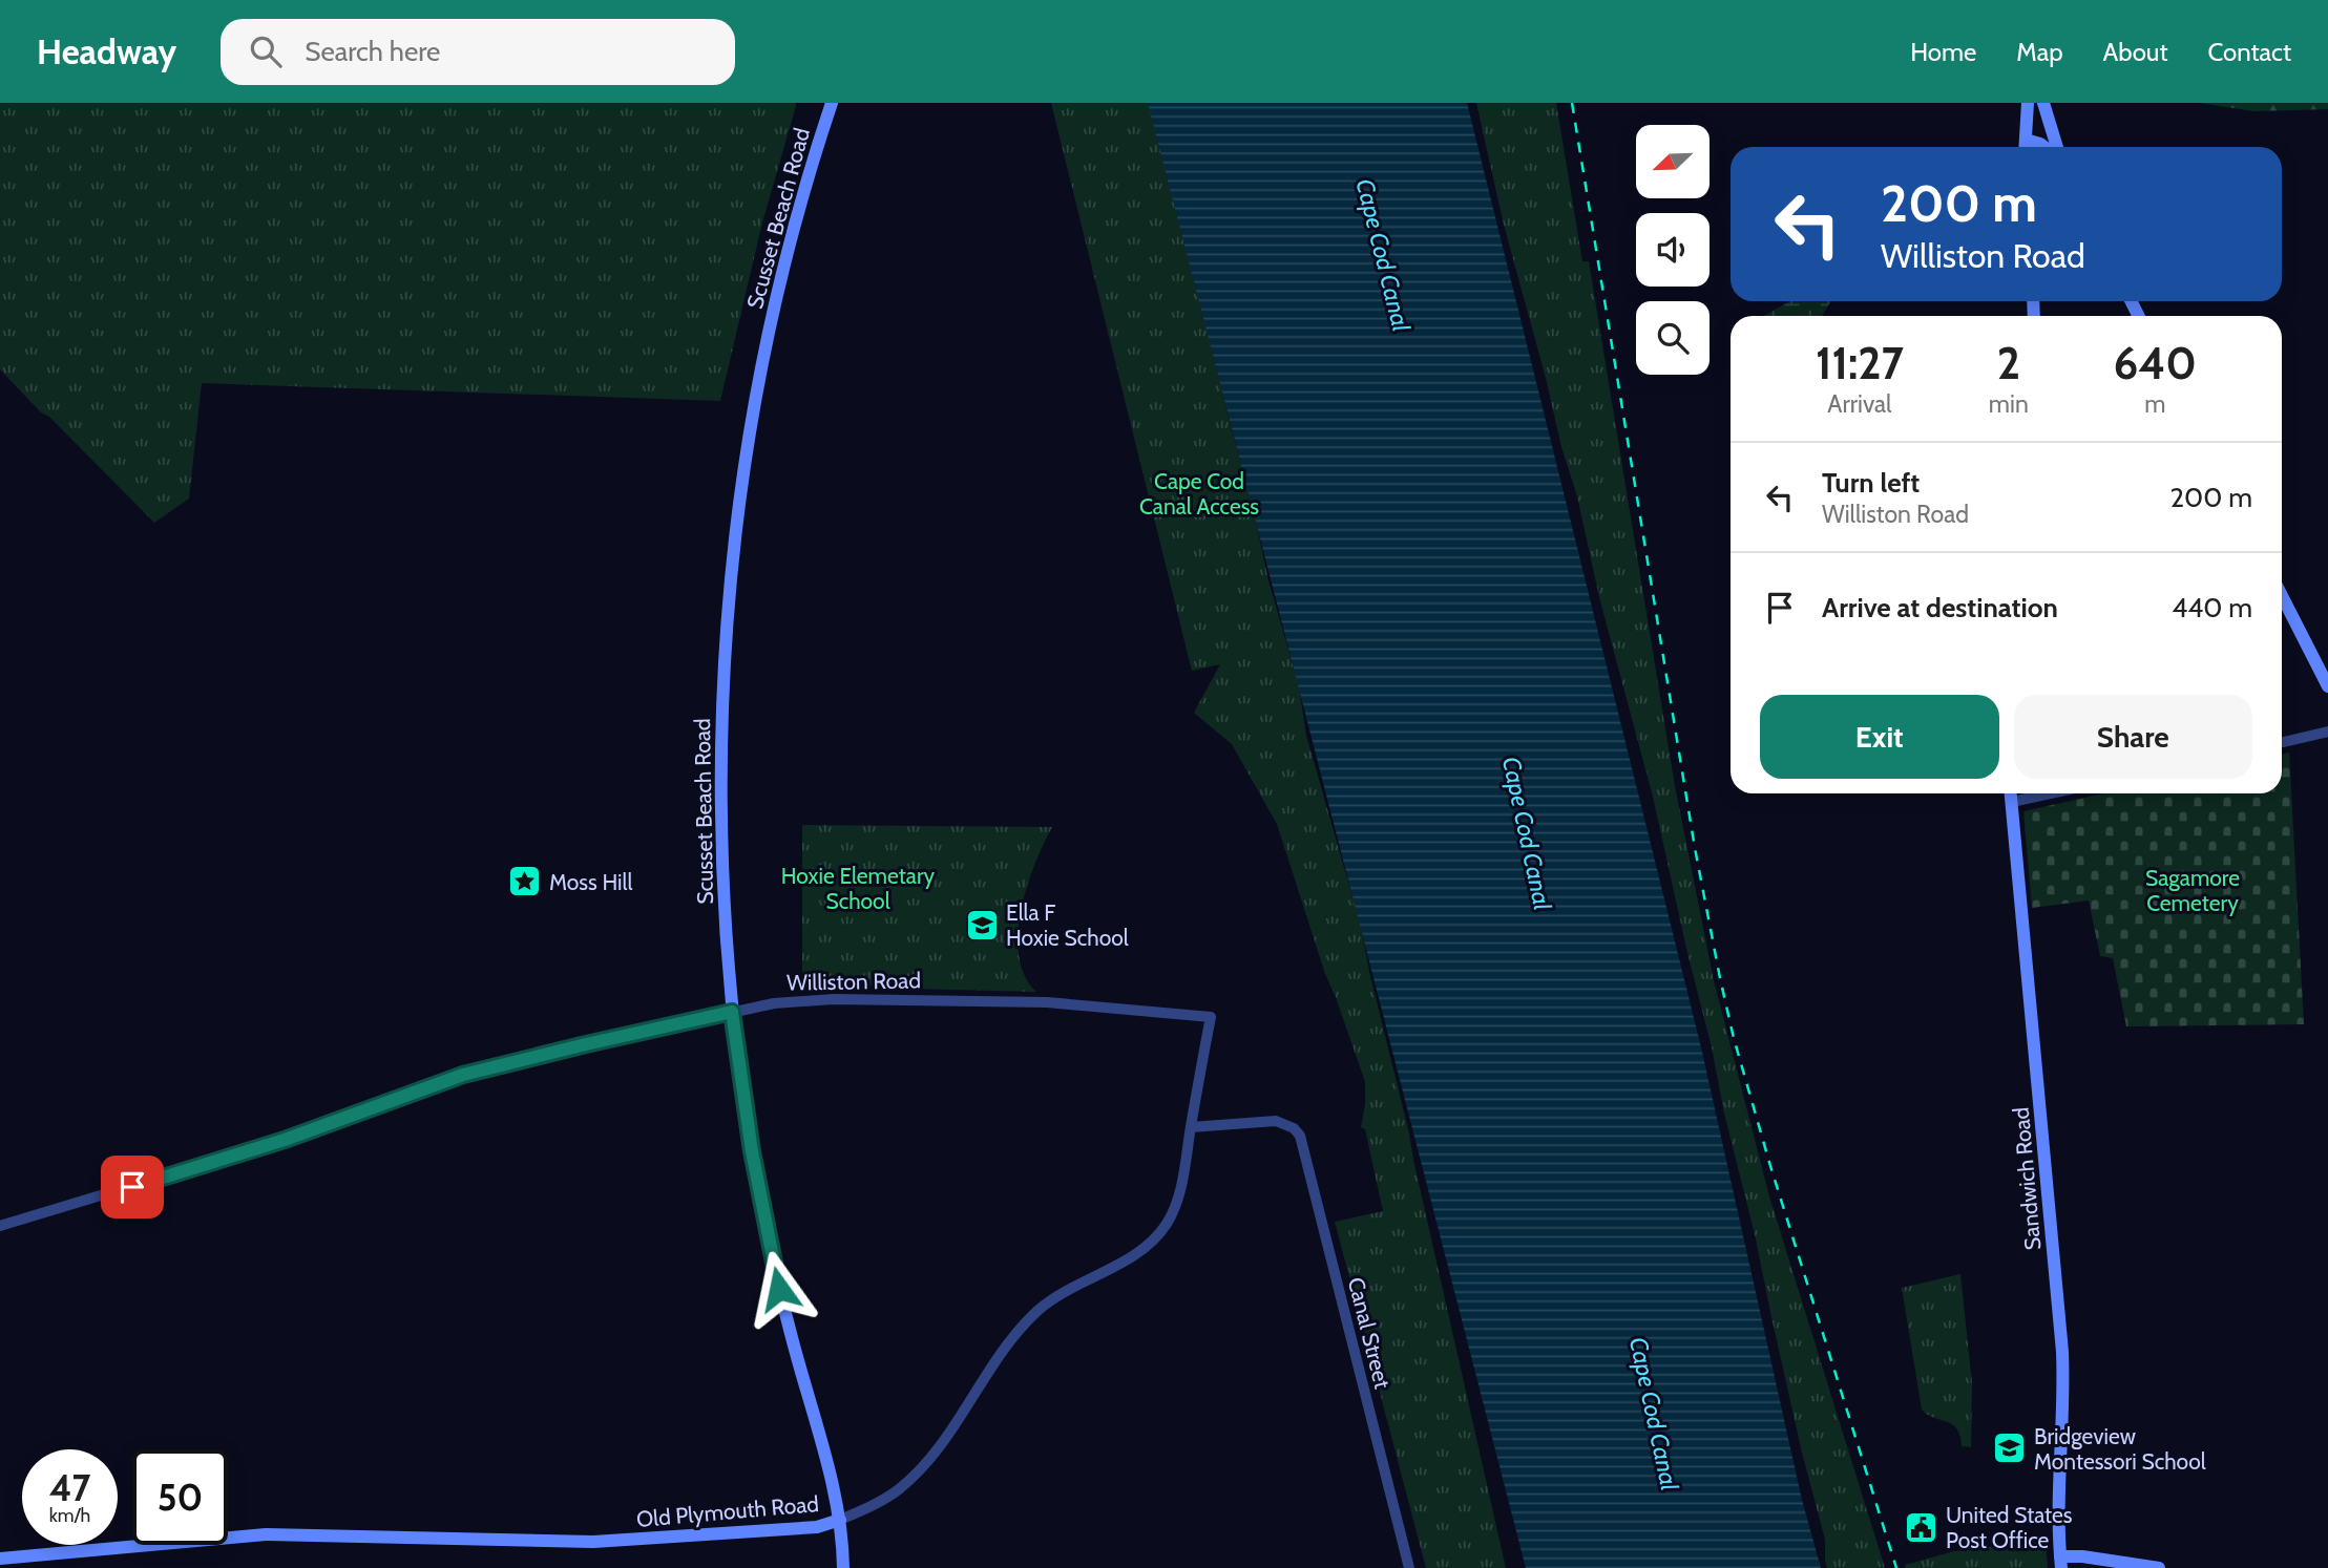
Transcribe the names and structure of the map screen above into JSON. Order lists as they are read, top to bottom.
{
  "streets": {
    "main road": ["Scusset Beach Road", "Sandwich Road", "Old Plymouth Road"],
    "street": ["Williston Road", "Canal Street"]
  },
  "crossings": [
    ["Scusset Beach Road", "Williston Road"],
    ["Scusset Beach Road", "Old Plymouth Road"],
    ["Williston Road", "Old Plymouth Road"],
    ["Canal Street", "Old Plymouth Road"]
  ],
  "water": ["Cape Cod Canal"],
  "parks": ["Cape Cod Canal Access", "Hoxie Elemetary School", "Sagamore Cemetery"],
  "places": {
    "place": ["Moss Hill"],
    "school or university": ["Ella F Hoxie School", "Bridgeview Montessori School"],
    "public building": ["United States Post Office"]
  },
  "north": "bottom left",
  "page": {
    "header": "Headway",
    "search": "Search here",
    "nav": [
      "Home",
      "Map",
      "About",
      "Contact"
    ],
    "turn": ["200 m", "Williston Road"],
    "eta": [
      "11:27",
      "Arrival",
      "2",
      "min",
      "640",
      "m"
    ],
    "list": [
      {
        "name": "Turn left",
        "note": "Williston Road",
        "value": "200 m"
      },
      {
        "name": "Arrive at destination",
        "value": "440 m"
      }
    ],
    "buttons": ["Exit", "Share"],
    "speed": "47 km/h",
    "limit": "50"
  }
}
